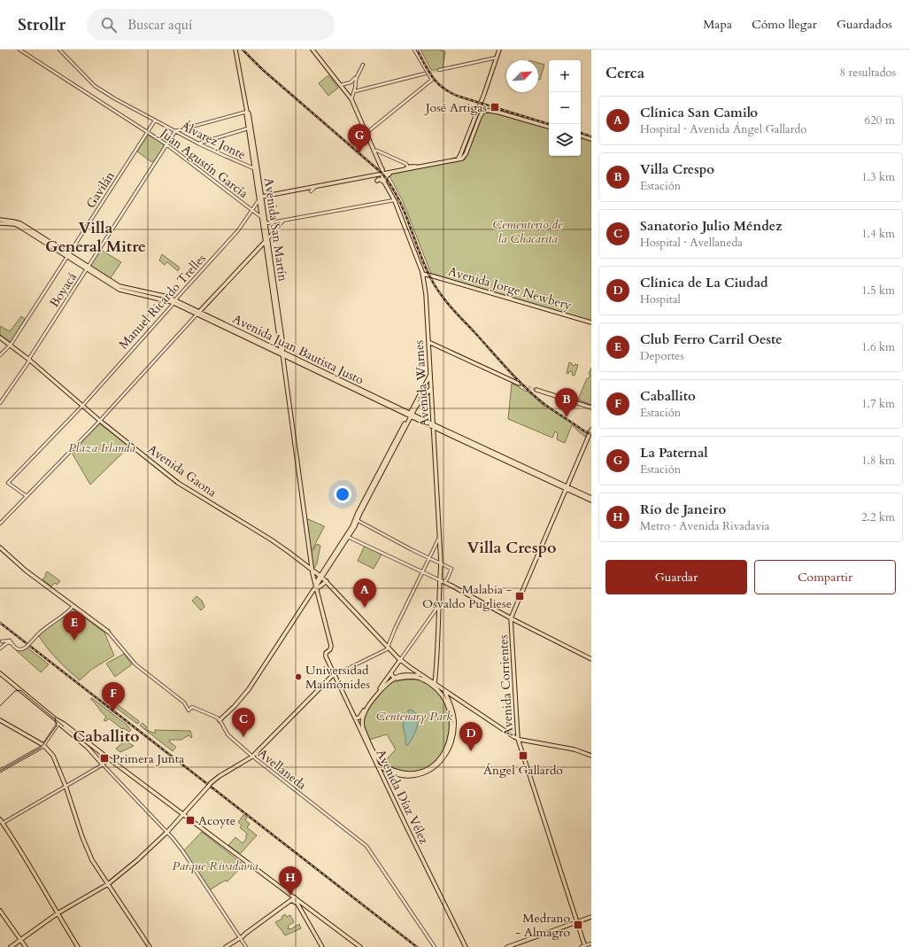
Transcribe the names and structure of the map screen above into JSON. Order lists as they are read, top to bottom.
{
  "streets": {
    "main road": [
      "Avenida San Martín",
      "Avenida Jorge Newbery",
      "Avenida Juan Bautista Justo",
      "Avenida Warnes",
      "Avenida Gaona",
      "Avenida Corrientes",
      "Avenida Díaz Vélez"
    ],
    "street": [
      "Álvarez Jonte",
      "Juan Agustín García",
      "Gavilán",
      "Boyacá",
      "Manuel Ricardo Trelles",
      "Avellaneda"
    ]
  },
  "crossings": [
    ["Álvarez Jonte", "Gavilán"],
    ["Álvarez Jonte", "Avenida San Martín"],
    ["Álvarez Jonte", "Boyacá"],
    ["Juan Agustín García", "Gavilán"],
    ["Juan Agustín García", "Avenida San Martín"],
    ["Juan Agustín García", "Boyacá"],
    ["Juan Agustín García", "Manuel Ricardo Trelles"],
    ["Gavilán", "Avenida Juan Bautista Justo"],
    ["Gavilán", "Avenida Gaona"],
    ["Avenida San Martín", "Manuel Ricardo Trelles"],
    ["Avenida San Martín", "Avenida Juan Bautista Justo"],
    ["Avenida San Martín", "Avenida Gaona"],
    ["Avenida Jorge Newbery", "Avenida Warnes"],
    ["Boyacá", "Avenida Juan Bautista Justo"],
    ["Boyacá", "Avenida Gaona"],
    ["Manuel Ricardo Trelles", "Avenida Juan Bautista Justo"],
    ["Manuel Ricardo Trelles", "Avenida Gaona"],
    ["Avenida Juan Bautista Justo", "Avenida Warnes"],
    ["Avenida Juan Bautista Justo", "Avenida Corrientes"],
    ["Avenida Warnes", "Avenida Gaona"],
    ["Avenida Gaona", "Avenida Corrientes"]
  ],
  "districts": ["Villa General Mitre", "Villa Crespo", "Caballito"],
  "parks": [
    "Cementerio de la Chacarita",
    "Plaza Irlanda",
    "Centenary Park",
    "Parque Rivadavia"
  ],
  "places": {
    "transit": [
      "José Artigas",
      "Malabia - Osvaldo Pugliese",
      "Ángel Gallardo",
      "Primera Junta",
      "Acoyte",
      "Medrano - Almagro"
    ],
    "other": ["Universidad Maimónides"]
  },
  "north": "top right",
  "page": {
    "header": "Strollr",
    "search": "Buscar aquí",
    "nav": ["Mapa", "Cómo llegar", "Guardados"],
    "heading": ["Cerca", "8 resultados"],
    "map_buttons": ["+", "−"],
    "list": [
      {
        "mark": "A",
        "name": "Clínica San Camilo",
        "note": "Hospital · Avenida Ángel Gallardo",
        "value": "620 m"
      },
      {
        "mark": "B",
        "name": "Villa Crespo",
        "note": "Estación",
        "value": "1.3 km"
      },
      {
        "mark": "C",
        "name": "Sanatorio Julio Méndez",
        "note": "Hospital · Avellaneda",
        "value": "1.4 km"
      },
      {
        "mark": "D",
        "name": "Clínica de La Ciudad",
        "note": "Hospital",
        "value": "1.5 km"
      },
      {
        "mark": "E",
        "name": "Club Ferro Carril Oeste",
        "note": "Deportes",
        "value": "1.6 km"
      },
      {
        "mark": "F",
        "name": "Caballito",
        "note": "Estación",
        "value": "1.7 km"
      },
      {
        "mark": "G",
        "name": "La Paternal",
        "note": "Estación",
        "value": "1.8 km"
      },
      {
        "mark": "H",
        "name": "Río de Janeiro",
        "note": "Metro · Avenida Rivadavia",
        "value": "2.2 km"
      }
    ],
    "pins": [
      "G",
      "B",
      "A",
      "E",
      "F",
      "C",
      "D",
      "H"
    ],
    "buttons": ["Guardar", "Compartir"]
  }
}
